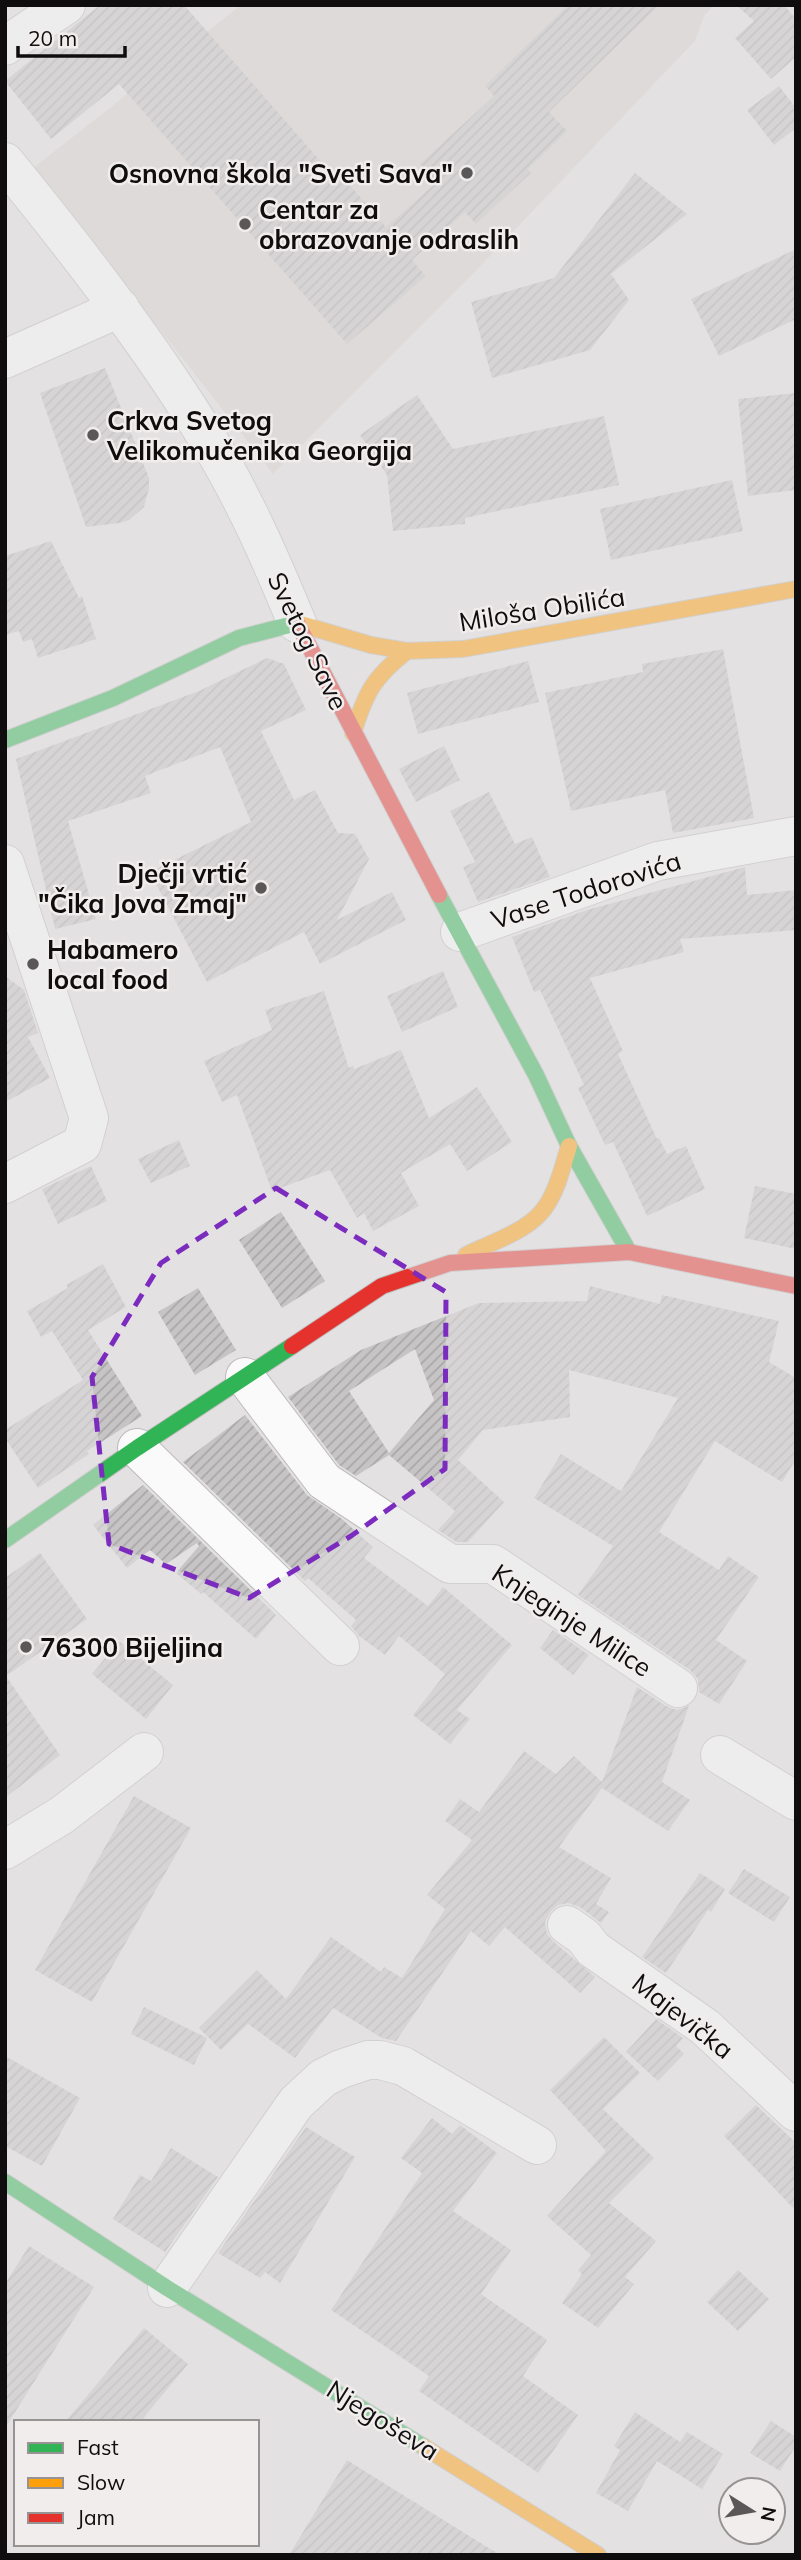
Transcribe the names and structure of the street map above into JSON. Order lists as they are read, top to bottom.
{
  "streets": {
    "street": [
      "Miloša Obilića",
      "Svetog Save",
      "Vase Todorovića",
      "Knjeginje Milice",
      "Majevička",
      "Njegoševa"
    ]
  },
  "crossings": [
    ["Miloša Obilića", "Svetog Save"],
    ["Svetog Save", "Vase Todorovića"]
  ],
  "places": [
    "Osnovna škola \"Sveti Sava\"",
    "Centar za obrazovanje odraslih",
    "Crkva Svetog Velikomučenika Georgija",
    "Dječji vrtić \"Čika Jova Zmaj\"",
    "Habamero local food",
    "76300 Bijeljina"
  ],
  "legend": ["Fast", "Slow", "Jam"],
  "scale_bar": "20 m",
  "north": "right"
}
